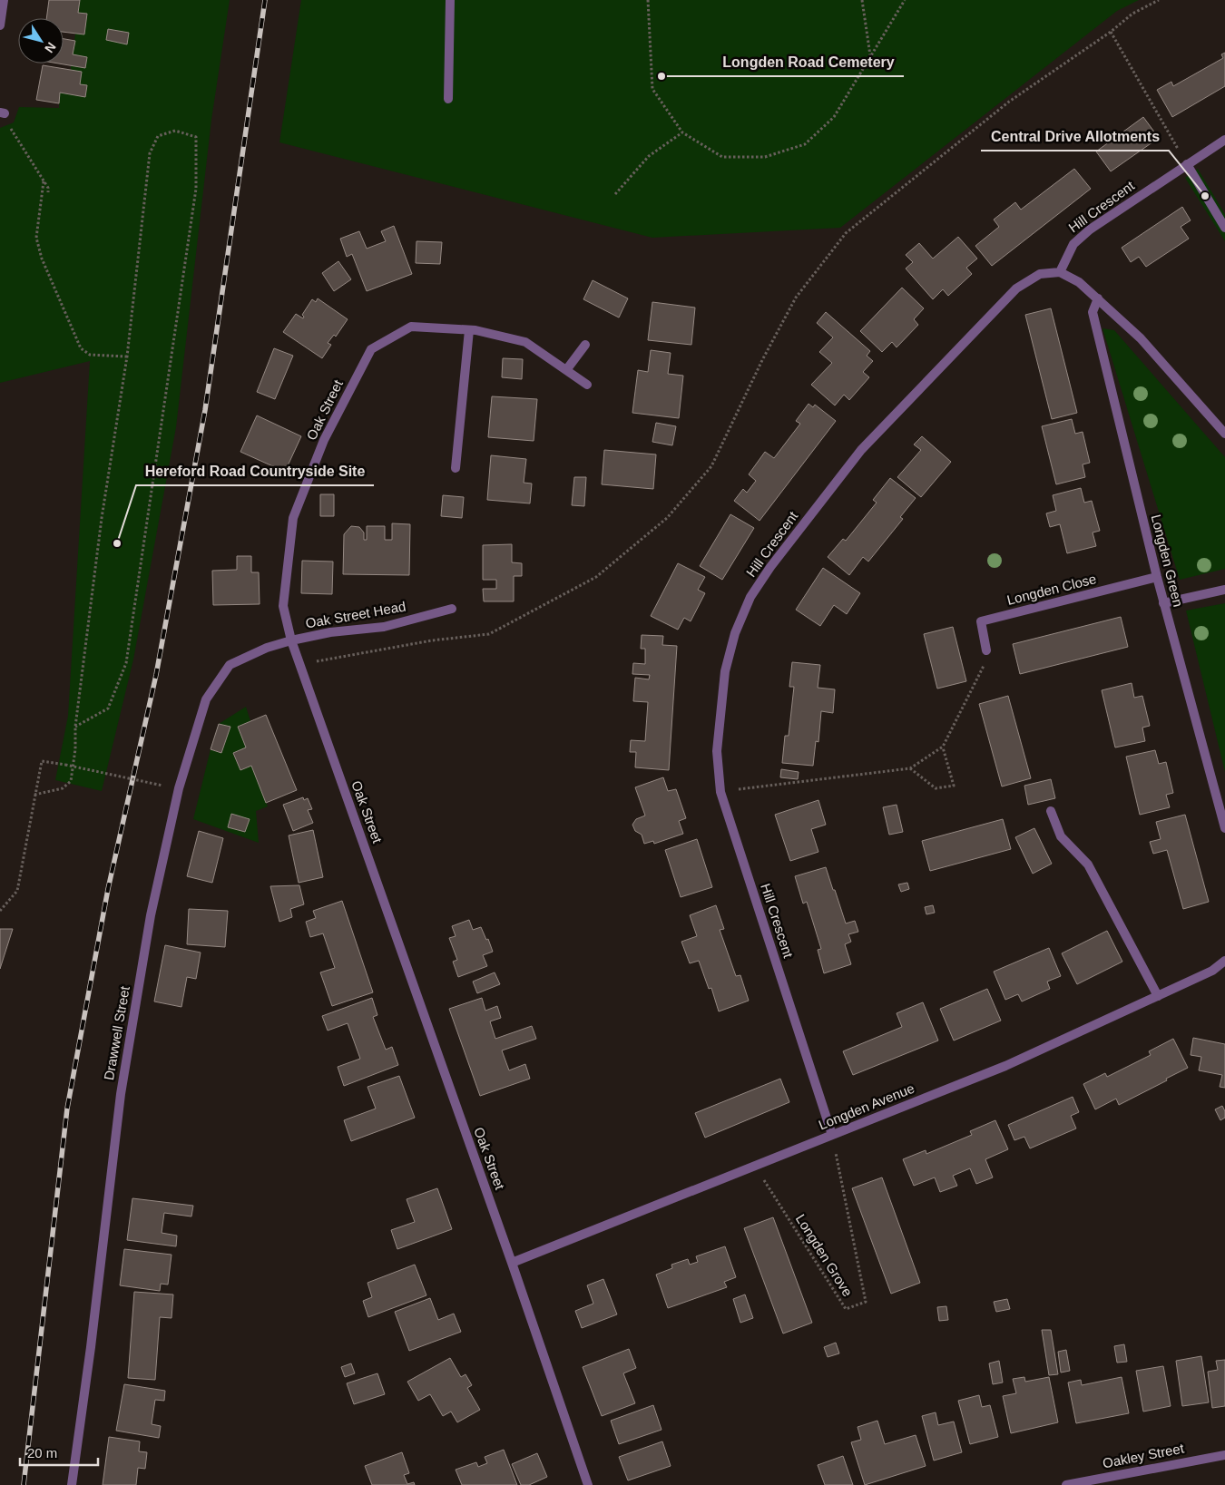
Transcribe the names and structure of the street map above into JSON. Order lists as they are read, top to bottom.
{
  "streets": {
    "street": [
      "Hill Crescent",
      "Oak Street",
      "Longden Green",
      "Longden Close",
      "Oak Street Head",
      "Drawwell Street",
      "Longden Avenue",
      "Oakley Street"
    ],
    "path": ["Longden Grove"]
  },
  "crossings": [
    ["Hill Crescent", "Longden Avenue"],
    ["Hill Crescent", "Longden Grove"],
    ["Oak Street", "Oak Street Head"],
    ["Oak Street", "Drawwell Street"],
    ["Oak Street", "Longden Avenue"],
    ["Longden Green", "Longden Close"],
    ["Oak Street Head", "Drawwell Street"],
    ["Longden Avenue", "Longden Grove"]
  ],
  "places": ["Longden Road Cemetery", "Central Drive Allotments", "Hereford Road Countryside Site"],
  "scale_bar": "20 m",
  "north": "bottom right"
}
